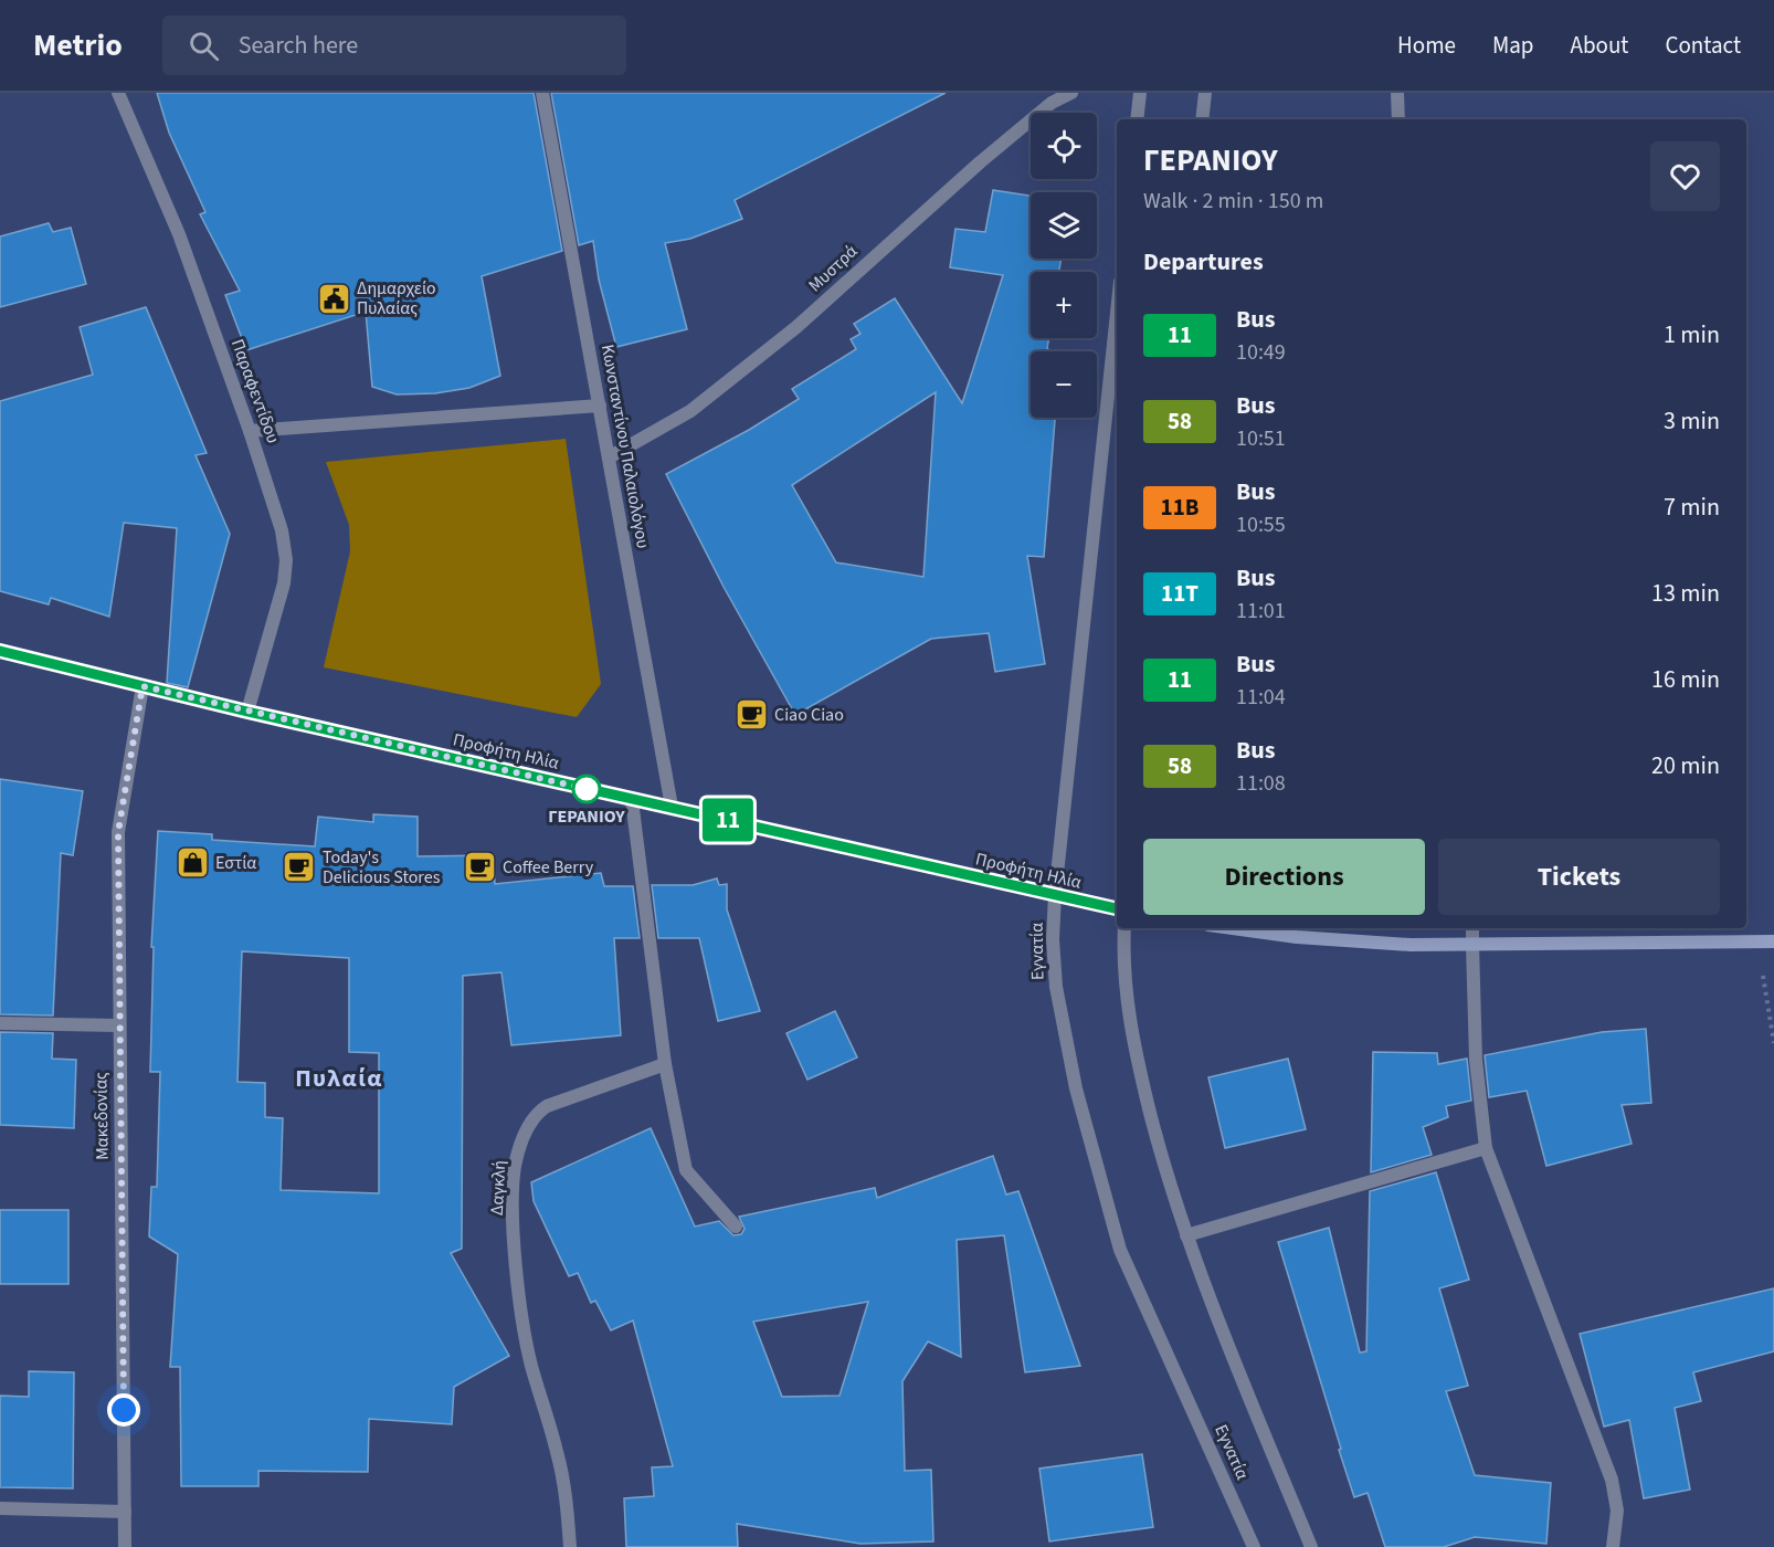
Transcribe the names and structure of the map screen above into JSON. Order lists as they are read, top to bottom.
{
  "streets": {
    "main road": ["Προφήτη Ηλία"],
    "street": [
      "Μυστρά",
      "Παραφεντίδου",
      "Κωνσταντίνου Παλαιολόγου",
      "Εγνατία",
      "Μακεδονίας",
      "Δαγκλή"
    ]
  },
  "crossings": [
    ["Μυστρά", "Κωνσταντίνου Παλαιολόγου"],
    ["Παραφεντίδου", "Προφήτη Ηλία"],
    ["Κωνσταντίνου Παλαιολόγου", "Προφήτη Ηλία"],
    ["Προφήτη Ηλία", "Εγνατία"],
    ["Προφήτη Ηλία", "Μακεδονίας"]
  ],
  "districts": ["Πυλαία"],
  "places": {
    "public building": ["Δημαρχείο Πυλαίας"],
    "cafe": ["Ciao Ciao", "Today's Delicious Stores", "Coffee Berry"],
    "other": ["ΓΕΡΑΝΙΟΥ"],
    "shop": ["Εστία"]
  },
  "lines": ["bus line 11"],
  "page": {
    "header": "Metrio",
    "search": "Search here",
    "nav": [
      "Home",
      "Map",
      "About",
      "Contact"
    ],
    "on_map": "11",
    "map_buttons": ["+", "−"],
    "heading": [
      ["ΓΕΡΑΝΙΟΥ", "Walk · 2 min · 150 m"],
      "Departures"
    ],
    "list": [
      {
        "mark": "11",
        "name": "Bus",
        "note": "10:49",
        "value": "1 min"
      },
      {
        "mark": "58",
        "name": "Bus",
        "note": "10:51",
        "value": "3 min"
      },
      {
        "mark": "11Β",
        "name": "Bus",
        "note": "10:55",
        "value": "7 min"
      },
      {
        "mark": "11Τ",
        "name": "Bus",
        "note": "11:01",
        "value": "13 min"
      },
      {
        "mark": "11",
        "name": "Bus",
        "note": "11:04",
        "value": "16 min"
      },
      {
        "mark": "58",
        "name": "Bus",
        "note": "11:08",
        "value": "20 min"
      }
    ],
    "buttons": ["Directions", "Tickets"]
  }
}
